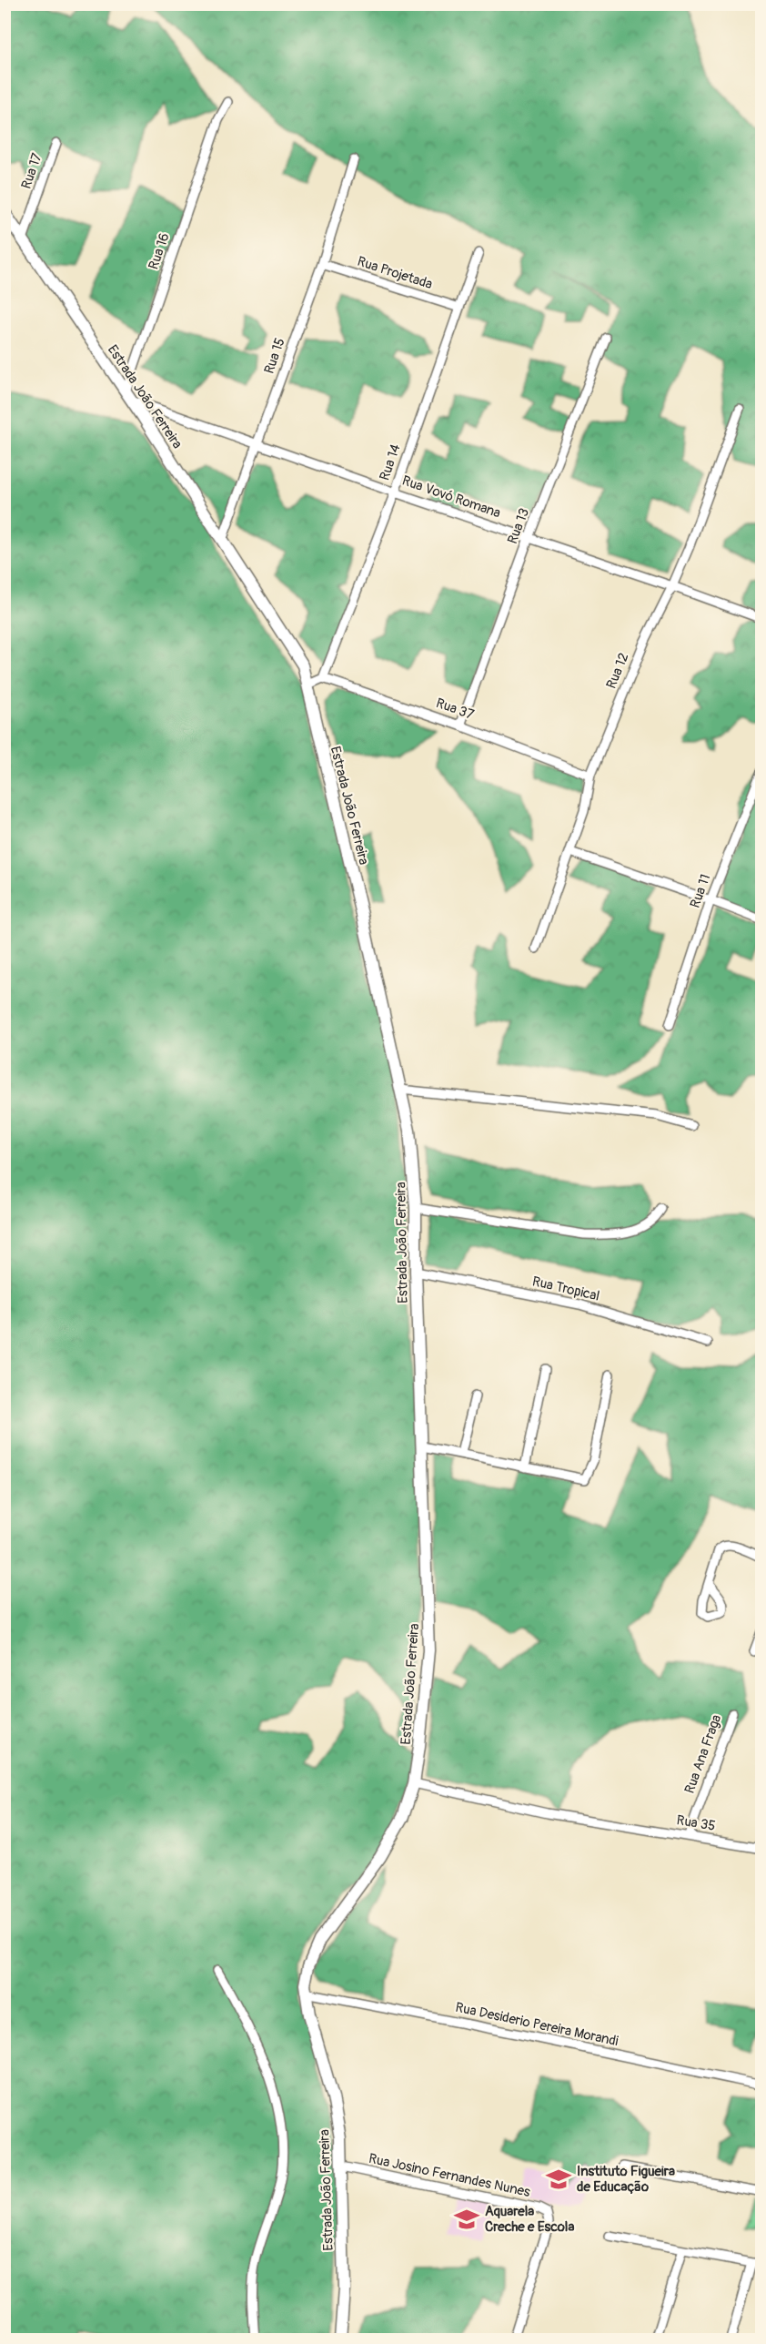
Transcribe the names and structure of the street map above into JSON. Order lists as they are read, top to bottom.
{
  "streets": {
    "street": [
      "Rua 17",
      "Rua 16",
      "Rua Projetada",
      "Rua 15",
      "Estrada João Ferreira",
      "Rua 14",
      "Rua Vovó Romana",
      "Rua 13",
      "Rua 12",
      "Rua 37",
      "Rua 11",
      "Rua Tropical",
      "Rua Ana Fraga",
      "Rua 35",
      "Rua Desiderio Pereira Morandi",
      "Rua Josino Fernandes Nunes"
    ]
  },
  "crossings": [
    ["Rua 17", "Estrada João Ferreira"],
    ["Rua 16", "Estrada João Ferreira"],
    ["Rua 16", "Rua Vovó Romana"],
    ["Rua Projetada", "Rua 15"],
    ["Rua Projetada", "Rua 14"],
    ["Rua 15", "Estrada João Ferreira"],
    ["Rua 15", "Rua Vovó Romana"],
    ["Estrada João Ferreira", "Rua Vovó Romana"],
    ["Estrada João Ferreira", "Rua Tropical"],
    ["Estrada João Ferreira", "Rua 35"],
    ["Estrada João Ferreira", "Rua Desiderio Pereira Morandi"],
    ["Estrada João Ferreira", "Rua Josino Fernandes Nunes"],
    ["Rua 14", "Rua Vovó Romana"],
    ["Rua 14", "Rua 37"],
    ["Rua Vovó Romana", "Rua 13"],
    ["Rua Vovó Romana", "Rua 12"],
    ["Rua 13", "Rua 37"],
    ["Rua 12", "Rua 37"],
    ["Rua Ana Fraga", "Rua 35"]
  ],
  "places": {
    "school or university": ["Instituto Figueira de Educação", "Aquarela Creche e Escola"]
  }
}
